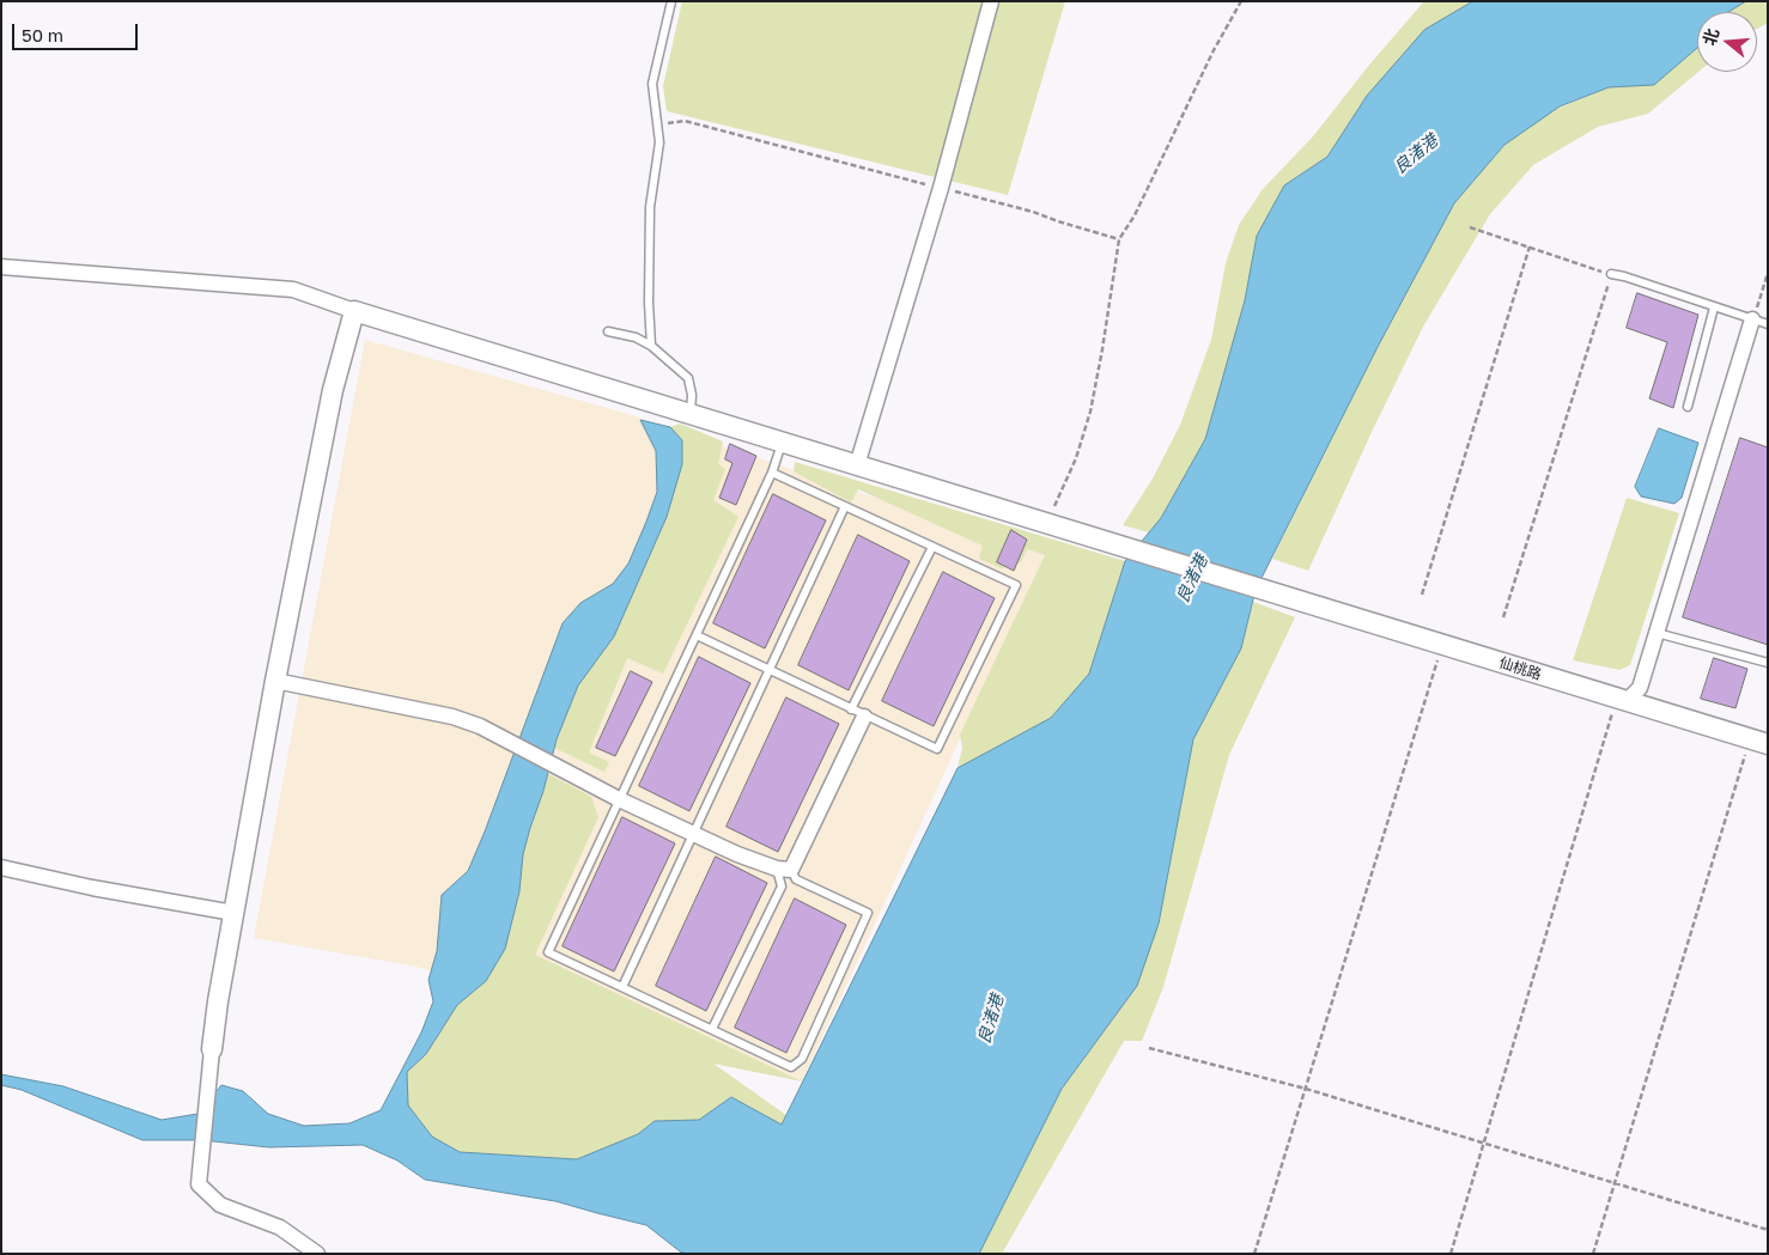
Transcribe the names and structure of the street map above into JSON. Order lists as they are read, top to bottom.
{
  "streets": {
    "street": ["仙桃路"]
  },
  "water": ["良渚港"],
  "scale_bar": "50 m",
  "north": "left"
}
